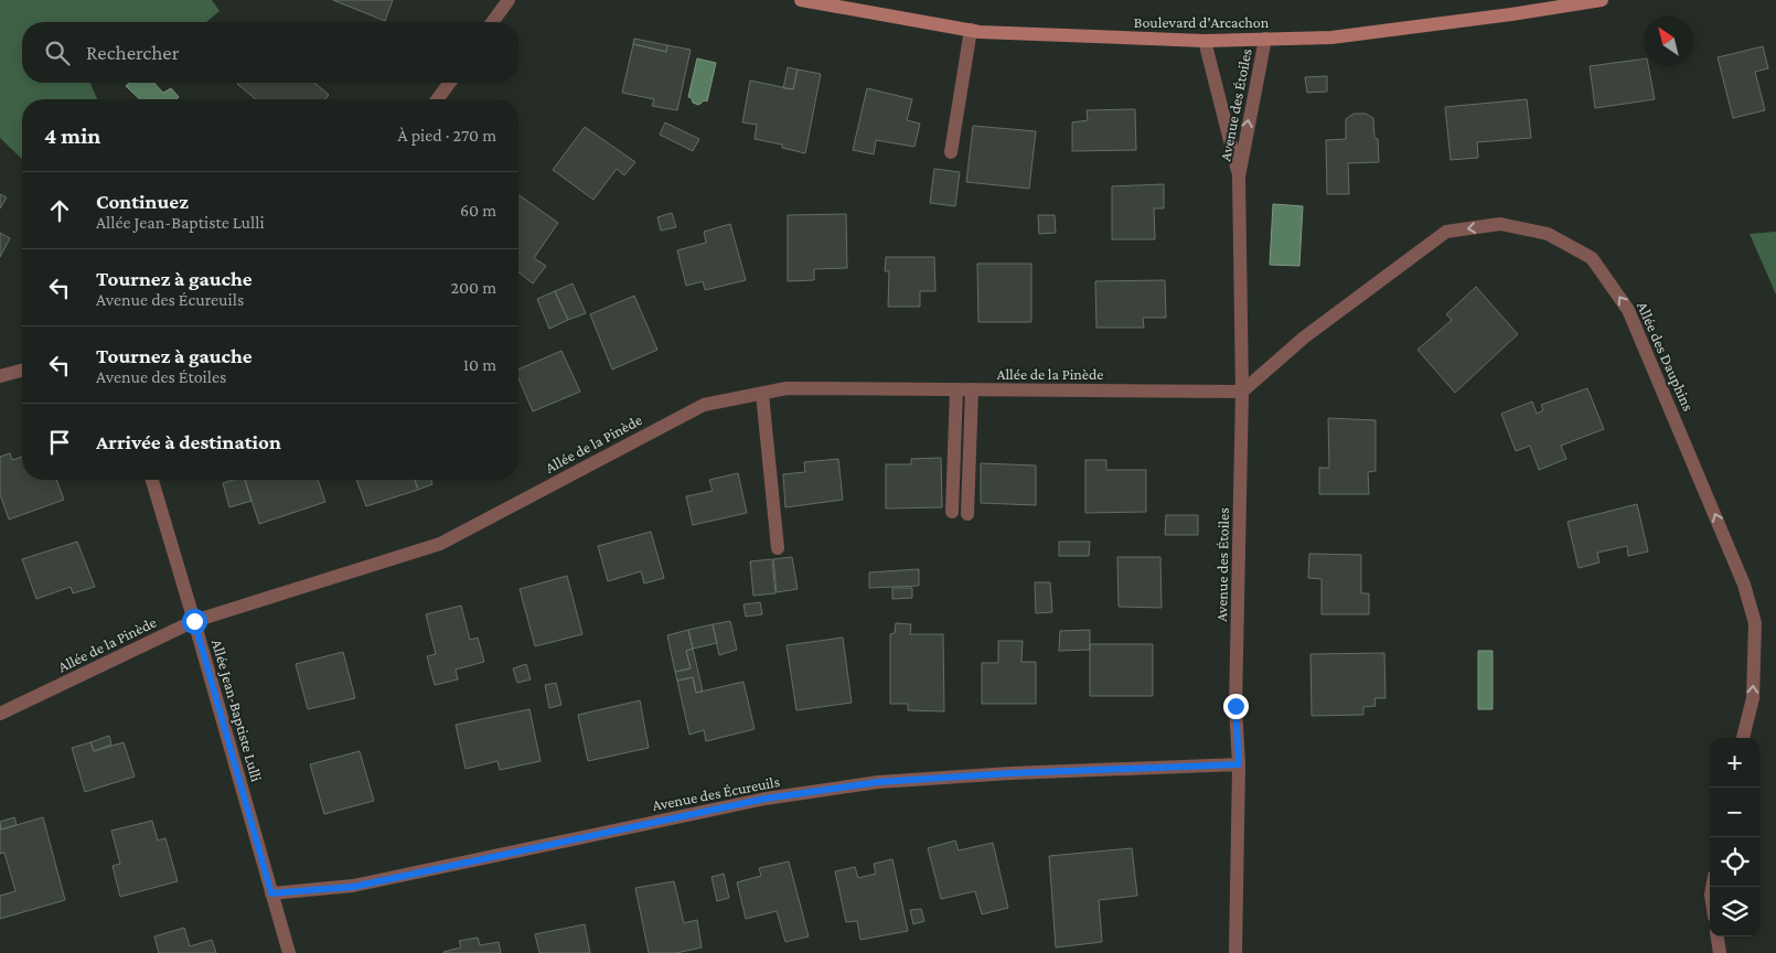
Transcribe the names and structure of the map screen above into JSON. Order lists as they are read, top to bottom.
{
  "streets": {
    "main road": ["Boulevard d'Arcachon"],
    "street": [
      "Avenue des Étoiles",
      "Allée des Dauphins",
      "Allée de la Pinède",
      "Allée Jean-Baptiste Lulli",
      "Avenue des Écureuils"
    ]
  },
  "crossings": [
    ["Boulevard d'Arcachon", "Avenue des Étoiles"],
    ["Avenue des Étoiles", "Allée des Dauphins"],
    ["Avenue des Étoiles", "Allée de la Pinède"],
    ["Avenue des Étoiles", "Avenue des Écureuils"],
    ["Allée des Dauphins", "Allée de la Pinède"],
    ["Allée de la Pinède", "Allée Jean-Baptiste Lulli"],
    ["Allée Jean-Baptiste Lulli", "Avenue des Écureuils"]
  ],
  "north": "top left",
  "page": {
    "search": "Rechercher",
    "heading": ["4 min", "À pied · 270 m"],
    "list": [
      ["Continuez", "Allée Jean-Baptiste Lulli", "60 m"],
      ["Tournez à gauche", "Avenue des Écureuils", "200 m"],
      ["Tournez à gauche", "Avenue des Étoiles", "10 m"],
      "Arrivée à destination"
    ],
    "map_buttons": ["+", "−"]
  }
}
